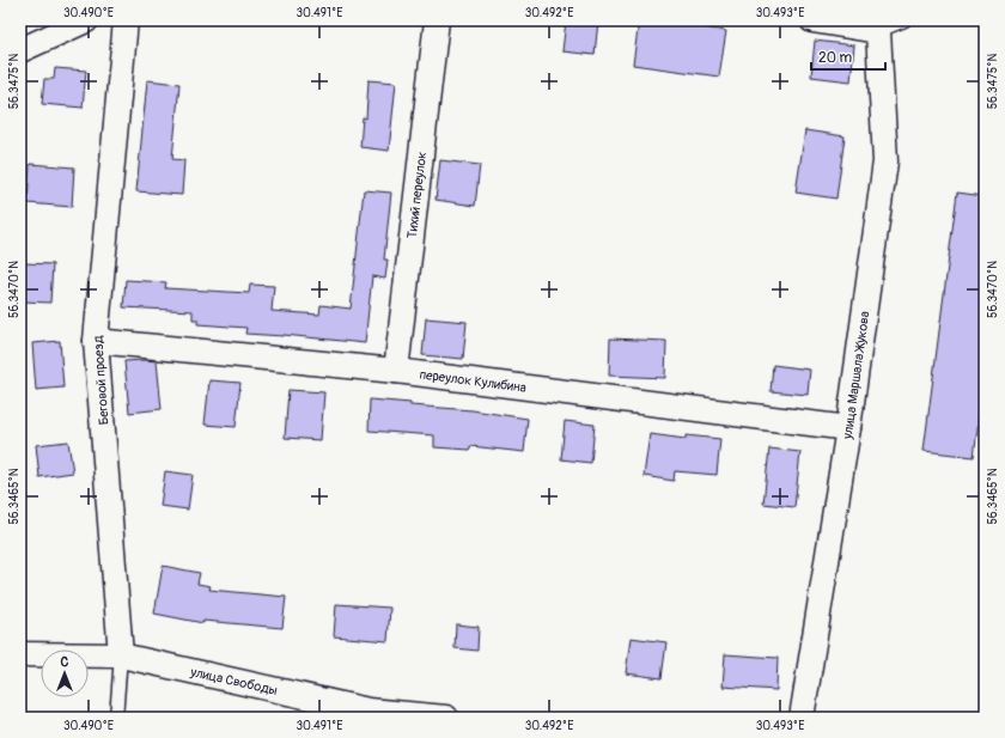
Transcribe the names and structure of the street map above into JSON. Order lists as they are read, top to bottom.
{
  "streets": {
    "street": [
      "Тихий переулок",
      "улица Маршала Жукова",
      "Беговой проезд",
      "переулок Кулибина",
      "улица Свободы"
    ]
  },
  "crossings": [
    ["Тихий переулок", "переулок Кулибина"],
    ["улица Маршала Жукова", "переулок Кулибина"],
    ["Беговой проезд", "переулок Кулибина"],
    ["Беговой проезд", "улица Свободы"]
  ],
  "scale_bar": "20 m",
  "north": "top",
  "coordinates": [
    "30.490°E",
    "30.491°E",
    "30.492°E",
    "30.493°E",
    "56.3475°N",
    "56.3470°N",
    "56.3465°N"
  ]
}
